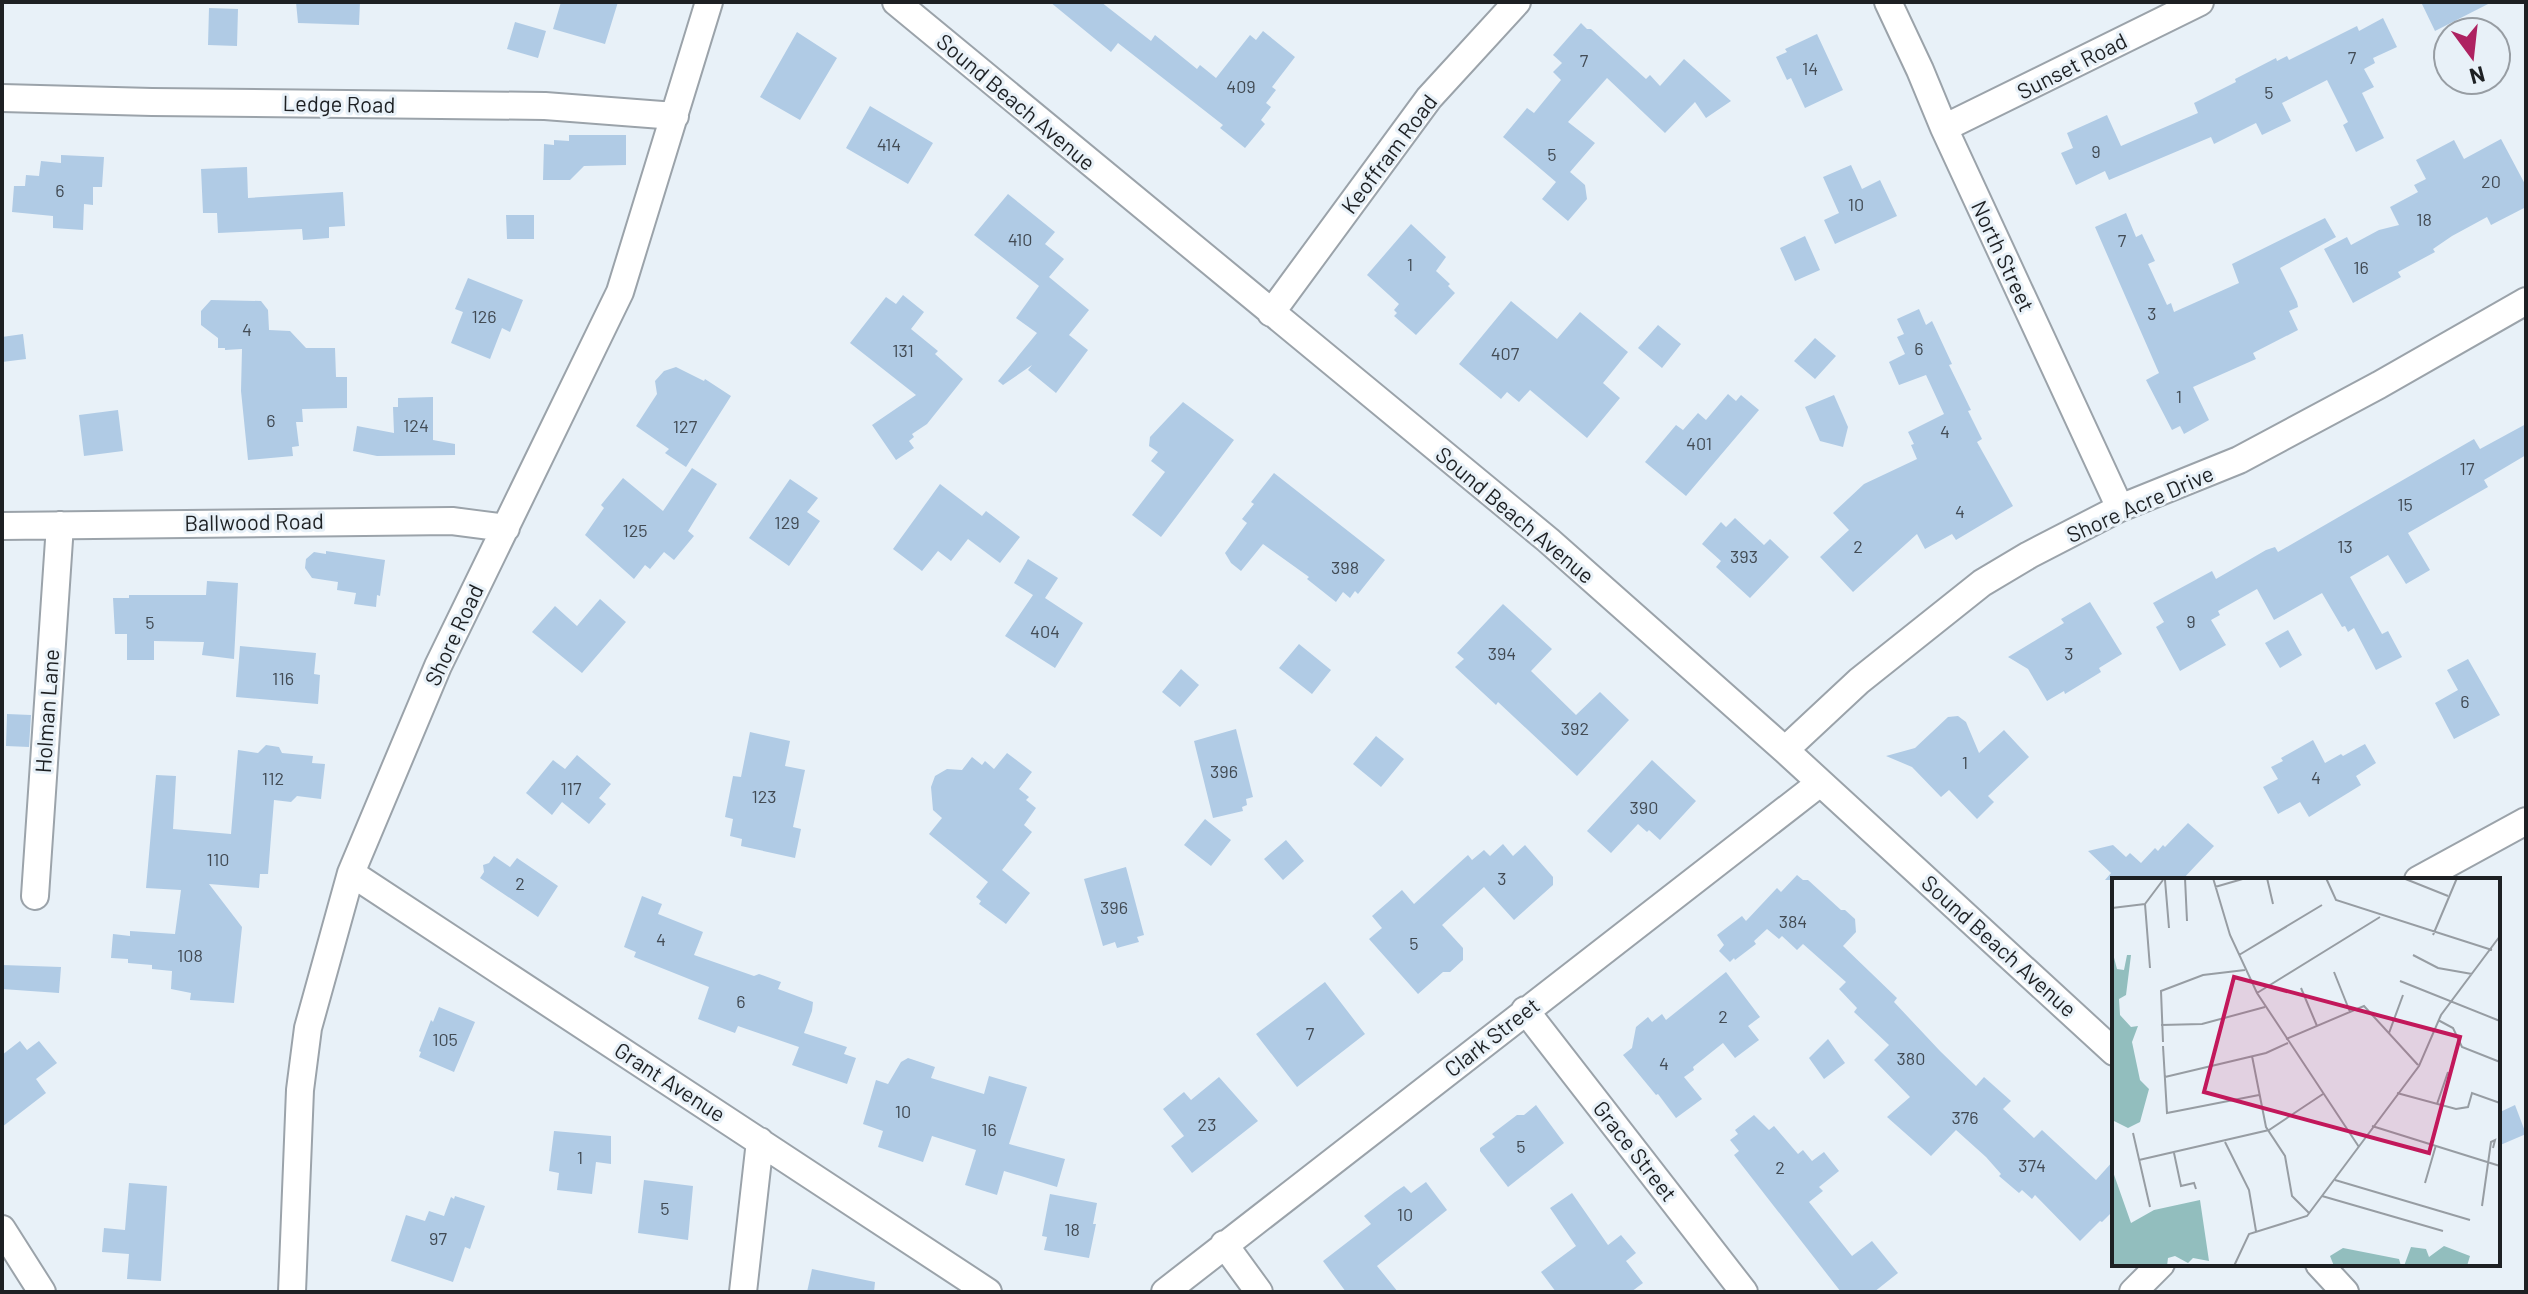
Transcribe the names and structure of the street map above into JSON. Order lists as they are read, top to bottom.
{
  "streets": {
    "street": [
      "Sunset Road",
      "Sound Beach Avenue",
      "Ledge Road",
      "Keoffram Road",
      "North Street",
      "Shore Acre Drive",
      "Ballwood Road",
      "Shore Road",
      "Holman Lane",
      "Clark Street",
      "Grant Avenue",
      "Grace Street"
    ]
  },
  "crossings": [
    ["Sunset Road", "North Street"],
    ["Sound Beach Avenue", "Keoffram Road"],
    ["Sound Beach Avenue", "Shore Acre Drive"],
    ["Sound Beach Avenue", "Clark Street"],
    ["Ledge Road", "Shore Road"],
    ["North Street", "Shore Acre Drive"],
    ["Ballwood Road", "Shore Road"],
    ["Ballwood Road", "Holman Lane"],
    ["Shore Road", "Grant Avenue"],
    ["Clark Street", "Grace Street"]
  ],
  "house_numbers": [
    "7",
    "7",
    "14",
    "409",
    "5",
    "414",
    "9",
    "5",
    "20",
    "6",
    "10",
    "18",
    "410",
    "7",
    "1",
    "16",
    "3",
    "126",
    "4",
    "6",
    "131",
    "407",
    "1",
    "6",
    "124",
    "127",
    "4",
    "401",
    "17",
    "15",
    "4",
    "129",
    "125",
    "2",
    "13",
    "393",
    "398",
    "9",
    "5",
    "404",
    "394",
    "3",
    "116",
    "6",
    "392",
    "1",
    "396",
    "4",
    "112",
    "117",
    "123",
    "390",
    "110",
    "3",
    "2",
    "396",
    "384",
    "4",
    "5",
    "108",
    "6",
    "2",
    "7",
    "105",
    "380",
    "4",
    "10",
    "376",
    "23",
    "16",
    "5",
    "1",
    "374",
    "2",
    "5",
    "10",
    "18",
    "97"
  ],
  "north": "bottom"
}
